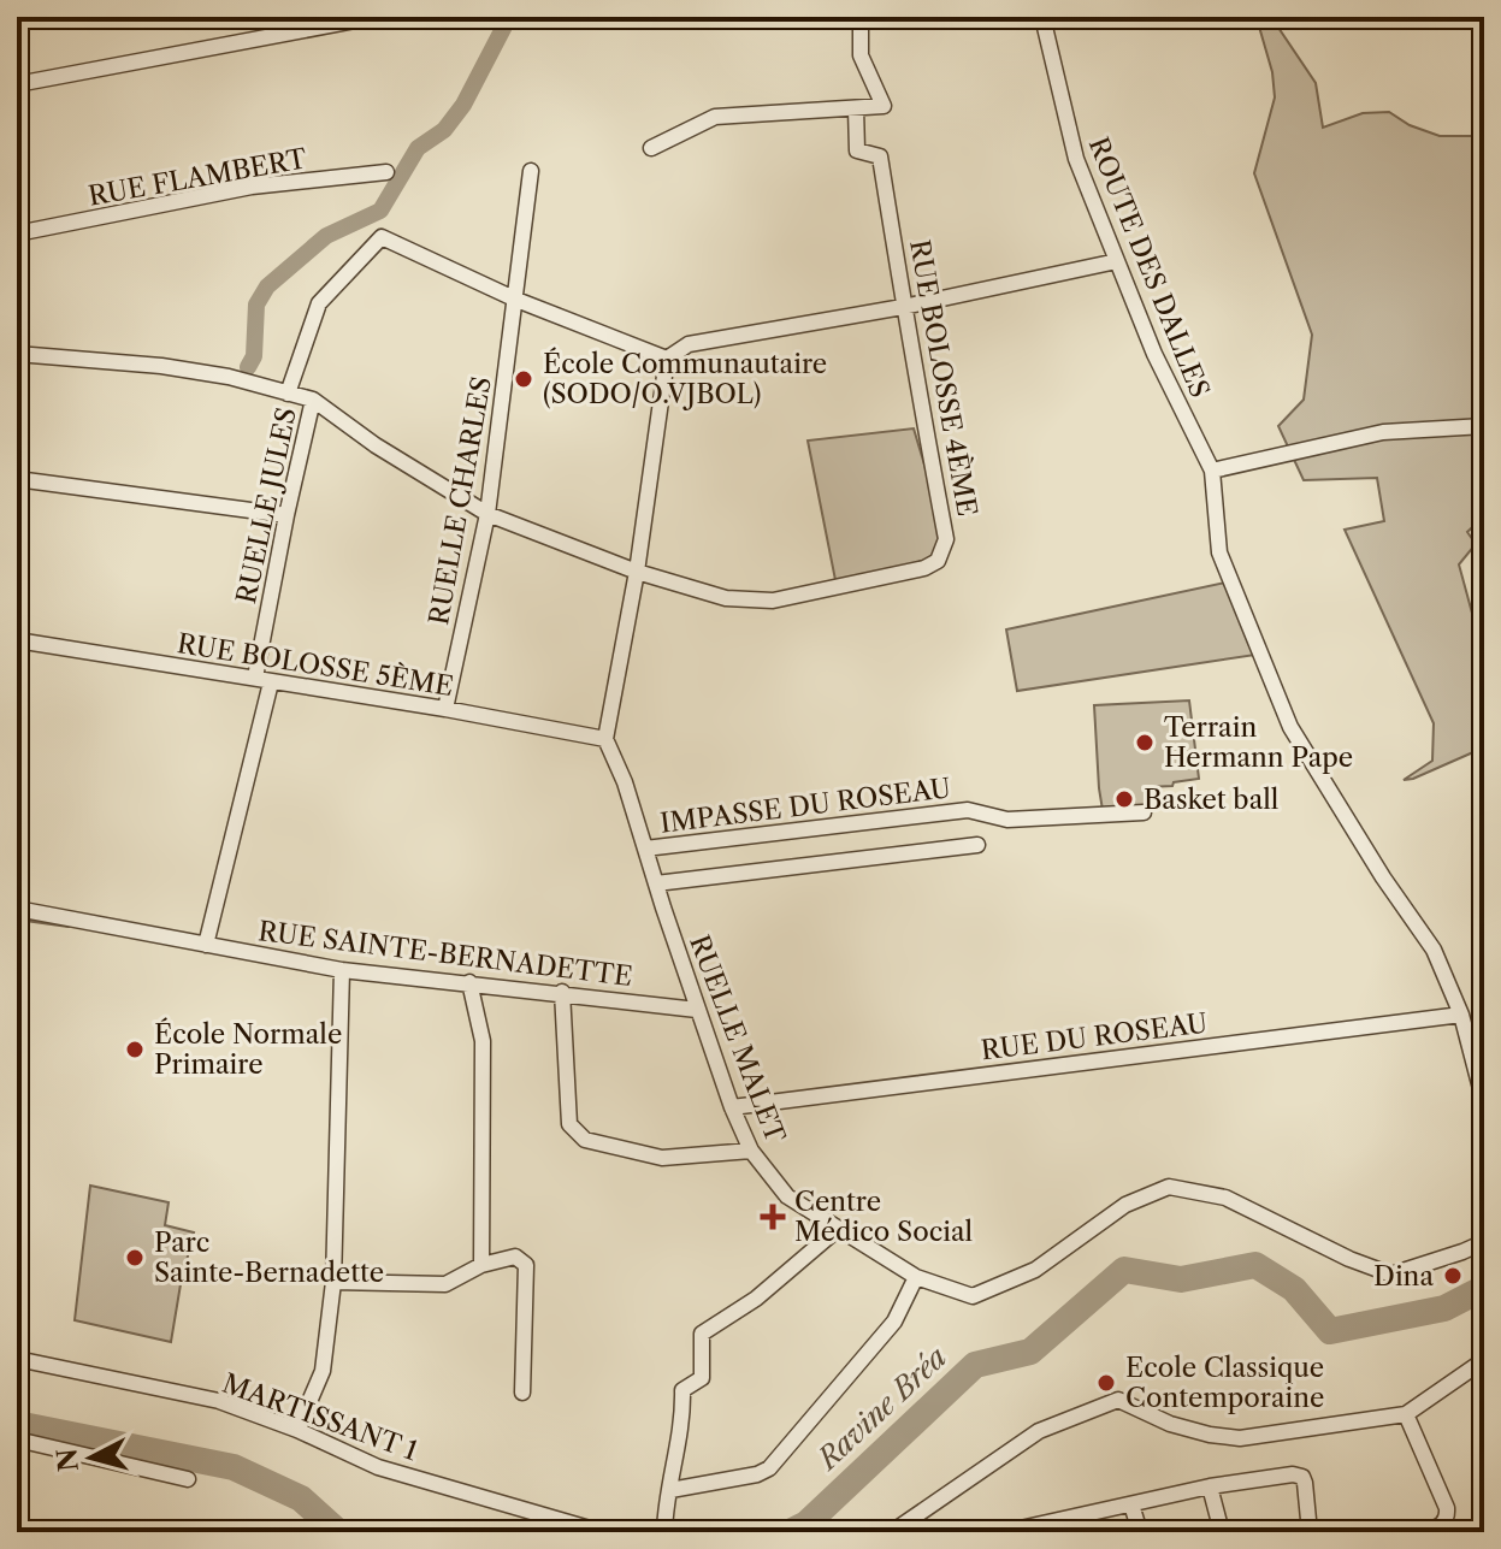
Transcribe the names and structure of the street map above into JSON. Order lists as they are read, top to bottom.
{
  "streets": {
    "street": [
      "RUE FLAMBERT",
      "ROUTE DES DALLES",
      "RUE BOLOSSE 4ÈME",
      "RUELLE CHARLES",
      "RUELLE JULES",
      "RUE BOLOSSE 5ÈME",
      "IMPASSE DU ROSEAU",
      "RUE SAINTE-BERNADETTE",
      "RUE DU ROSEAU",
      "RUELLE MALET",
      "MARTISSANT 1"
    ]
  },
  "crossings": [
    ["ROUTE DES DALLES", "RUE DU ROSEAU"],
    ["RUE BOLOSSE 4ÈME", "RUELLE CHARLES"],
    ["RUE BOLOSSE 4ÈME", "RUELLE JULES"],
    ["RUELLE CHARLES", "RUE BOLOSSE 5ÈME"],
    ["RUELLE JULES", "RUE BOLOSSE 5ÈME"],
    ["RUELLE JULES", "RUE SAINTE-BERNADETTE"],
    ["RUE BOLOSSE 5ÈME", "RUELLE MALET"],
    ["IMPASSE DU ROSEAU", "RUELLE MALET"],
    ["RUE SAINTE-BERNADETTE", "RUELLE MALET"],
    ["RUE DU ROSEAU", "RUELLE MALET"]
  ],
  "water": ["Ravine Bréa"],
  "places": {
    "other": [
      "École Communautaire (SODO/O.VJBOL)",
      "Terrain Hermann Pape",
      "Basket ball",
      "École Normale Primaire",
      "Parc Sainte-Bernadette",
      "Dina",
      "Ecole Classique Contemporaine"
    ],
    "health": ["Centre Médico Social"]
  },
  "north": "left"
}
